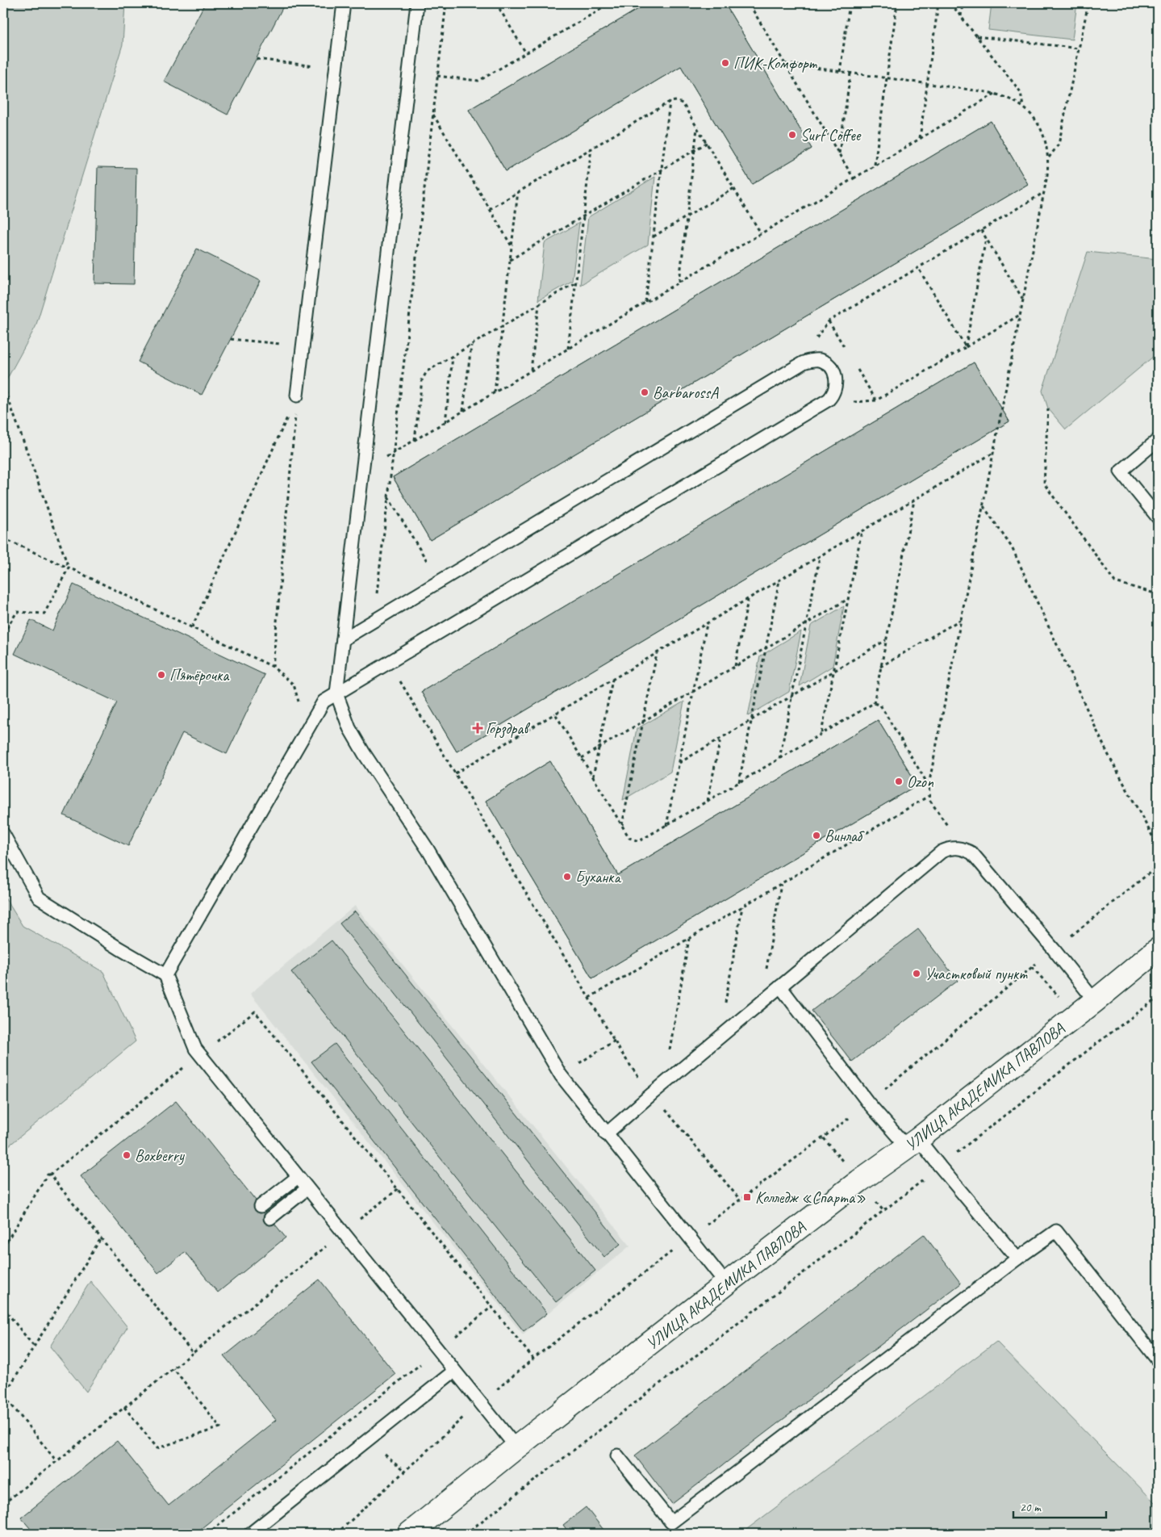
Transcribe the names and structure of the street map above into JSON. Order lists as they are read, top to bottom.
{
  "streets": {
    "street": ["УЛИЦА АКАДЕМИКА ПАВЛОВА"]
  },
  "places": {
    "other": [
      "ПИК-Комфорт",
      "Surf Coffee",
      "BarbarossA",
      "Пятёрочка",
      "Ozon",
      "Винлаб",
      "Буханка",
      "Участковый пункт",
      "Boxberry"
    ],
    "health": ["Горздрав"],
    "transit": ["Колледж «Спарта»"]
  },
  "scale_bar": "20 m"
}
